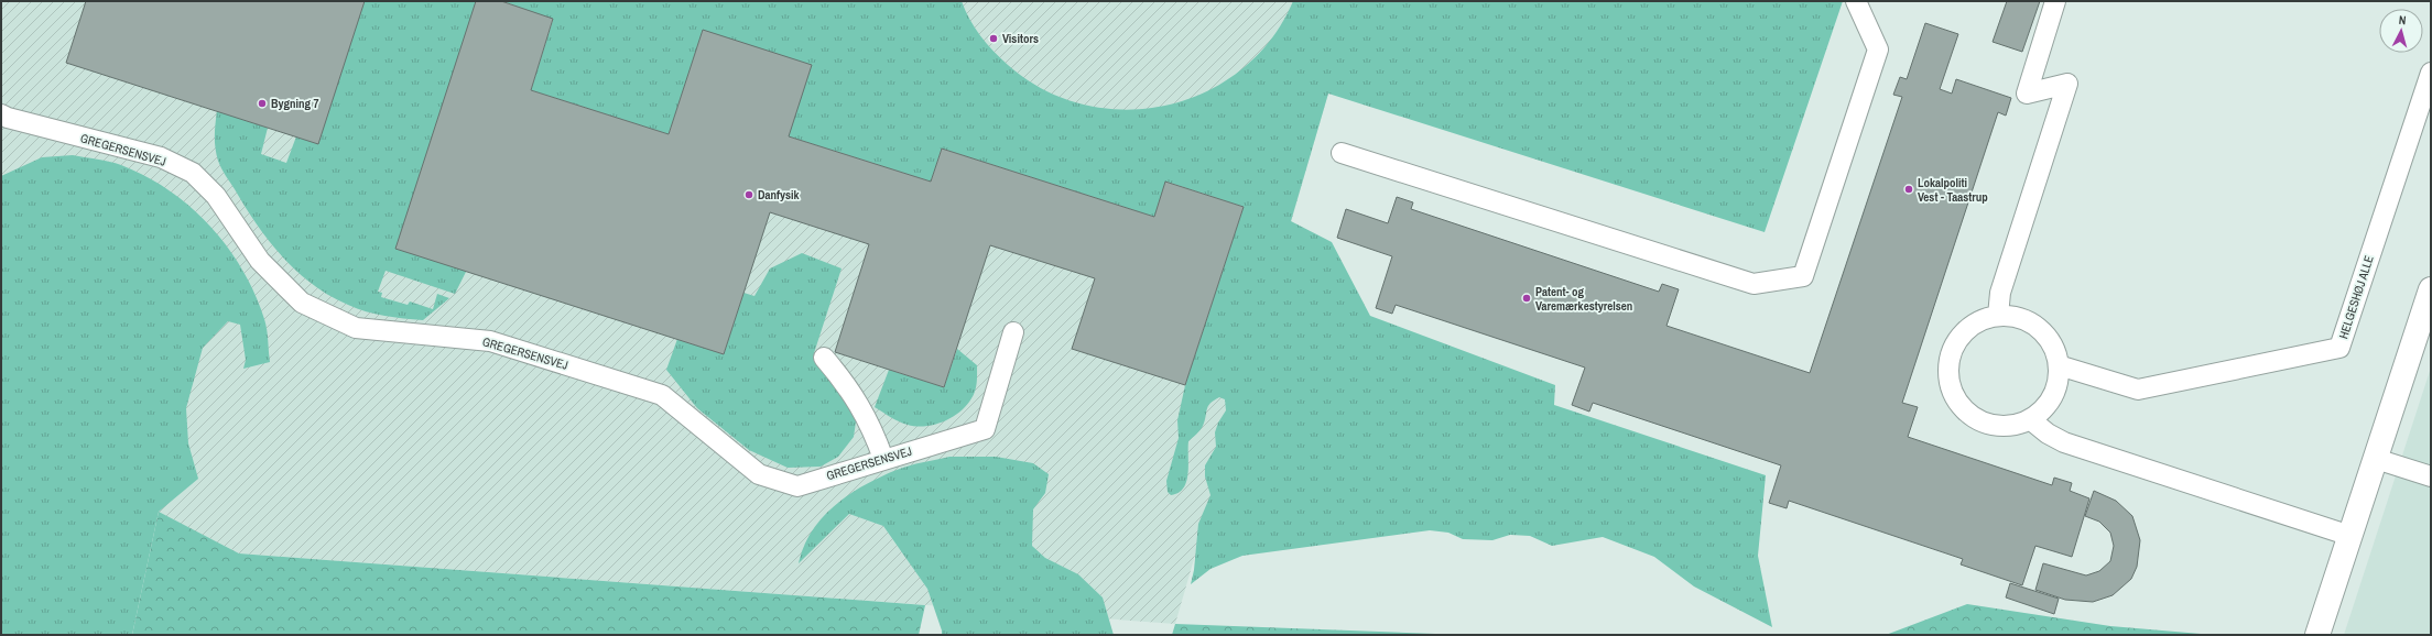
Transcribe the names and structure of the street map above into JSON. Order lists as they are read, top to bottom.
{
  "streets": {
    "lane": ["GREGERSENSVEJ", "HELGESHØJ ALLE"]
  },
  "places": [
    "Visitors",
    "Bygning 7",
    "Lokalpoliti Vest - Taastrup",
    "Danfysik",
    "Patent- og Varemærkestyrelsen"
  ],
  "north": "top"
}
